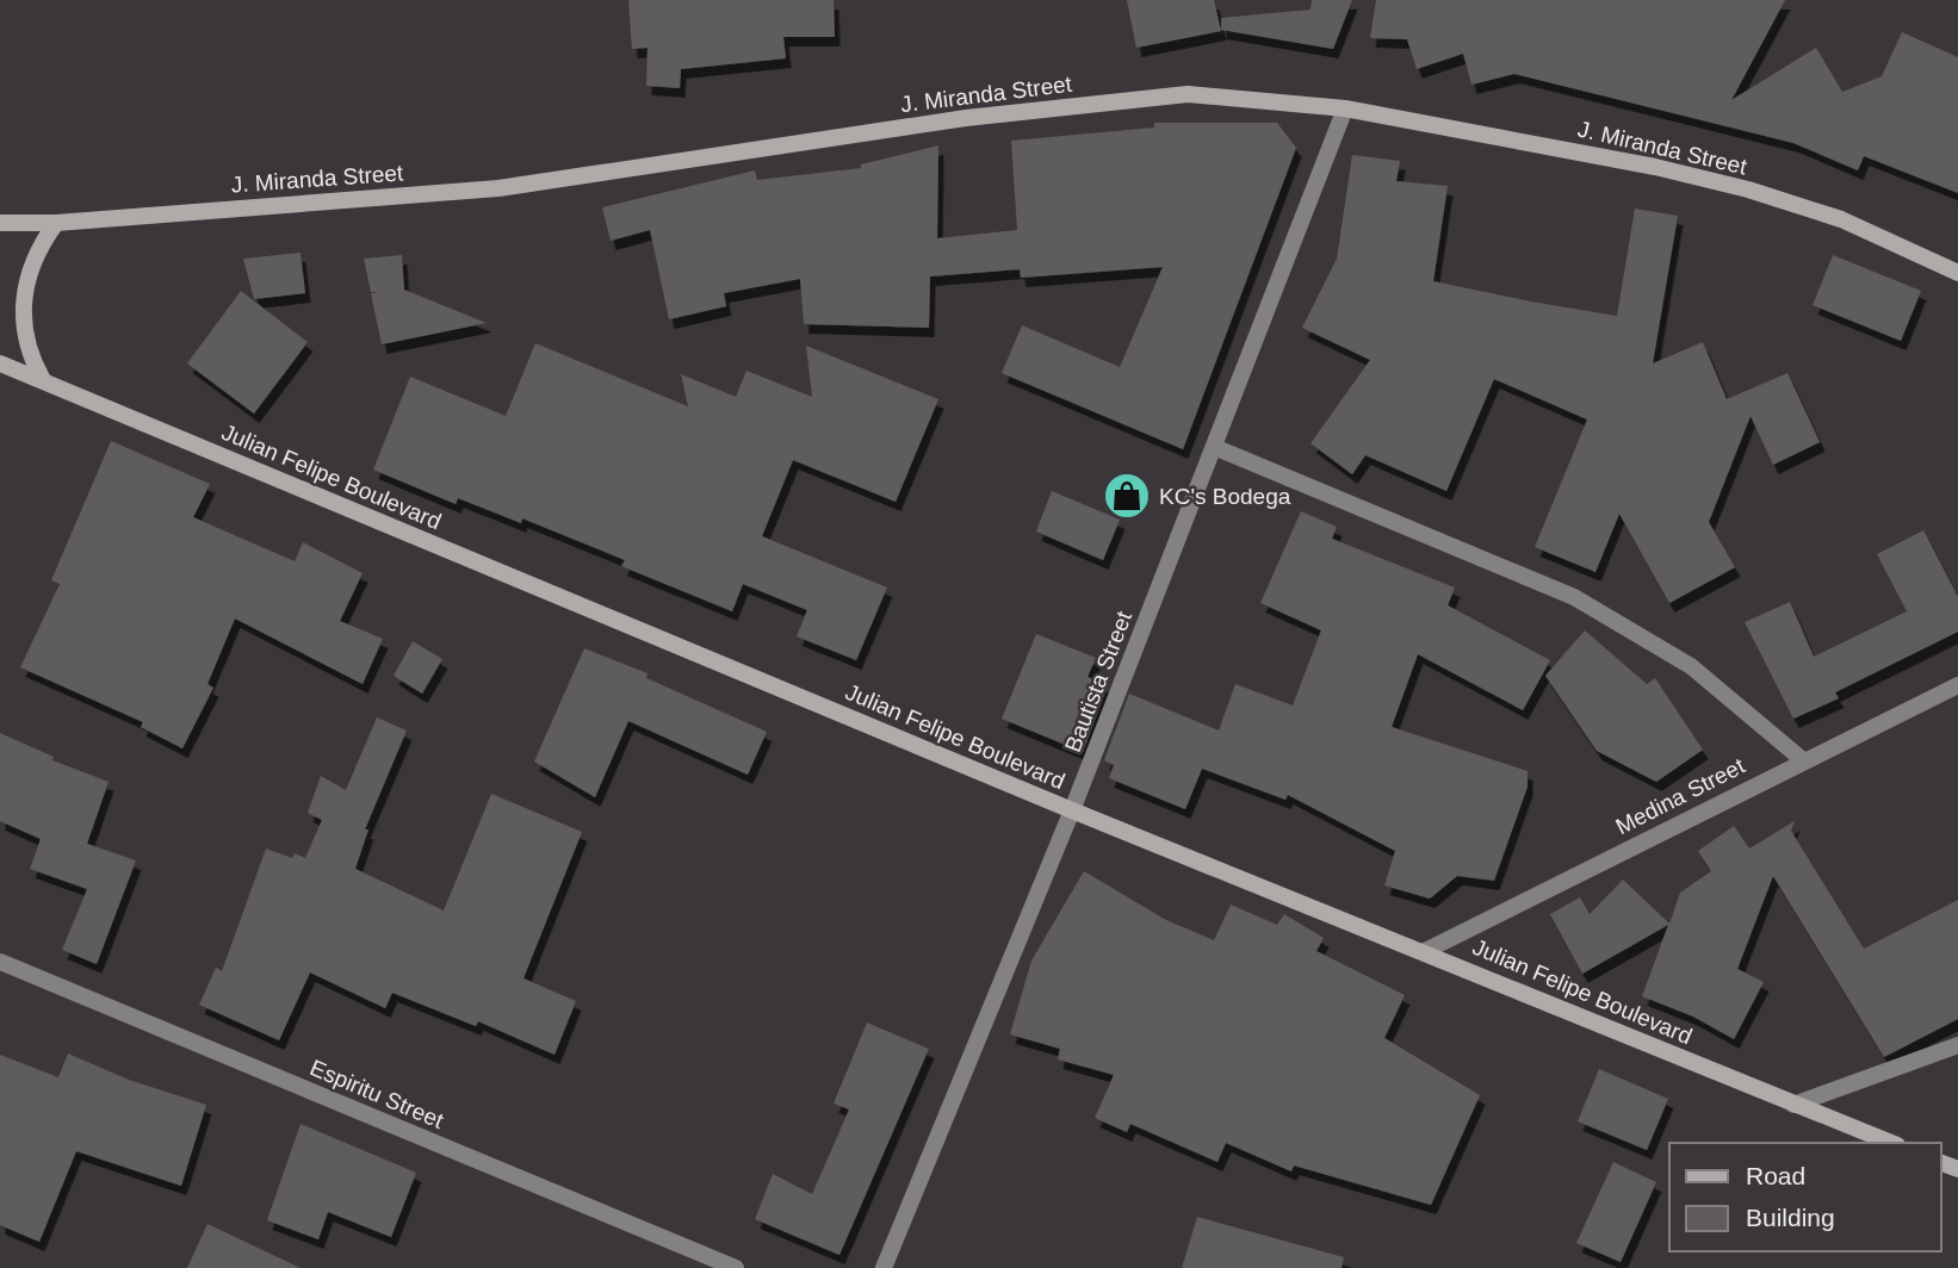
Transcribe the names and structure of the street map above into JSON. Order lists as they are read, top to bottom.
{
  "streets": {
    "main road": ["J. Miranda Street", "Julian Felipe Boulevard"],
    "street": ["Bautista Street", "Medina Street", "Espiritu Street"]
  },
  "crossings": [
    ["J. Miranda Street", "Bautista Street"],
    ["Julian Felipe Boulevard", "Bautista Street"],
    ["Julian Felipe Boulevard", "Medina Street"]
  ],
  "places": {
    "shop": ["KC's Bodega"]
  },
  "legend": ["Road", "Building"]
}
